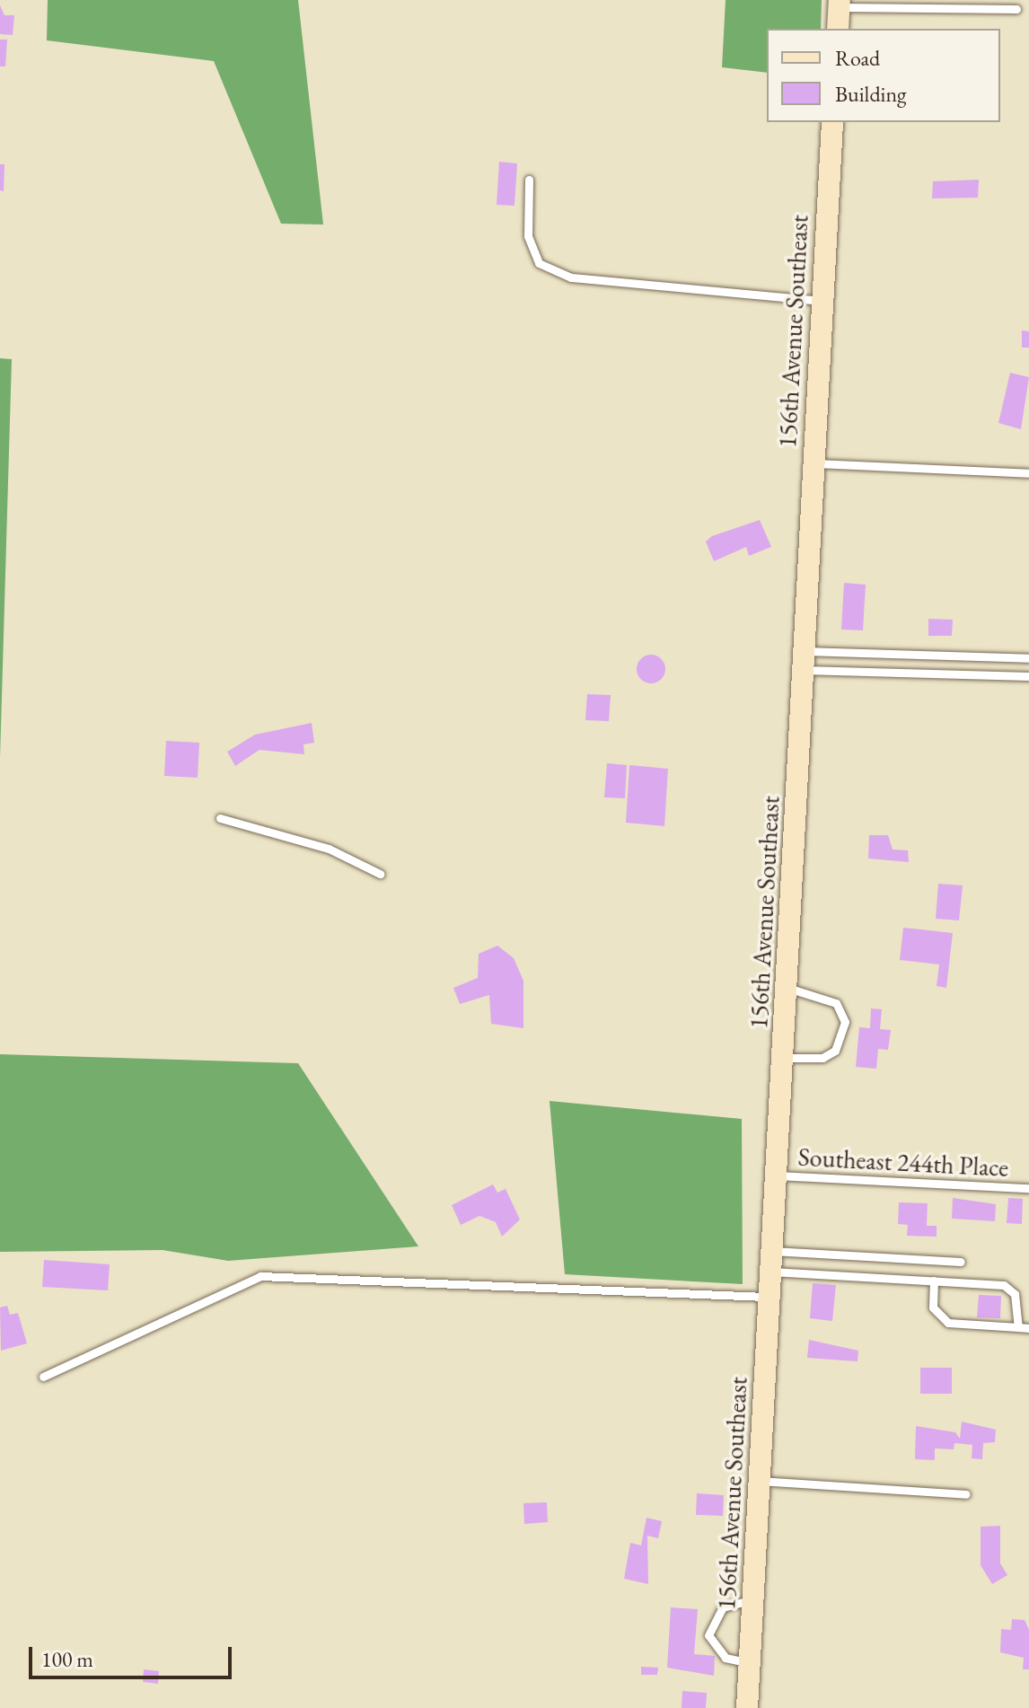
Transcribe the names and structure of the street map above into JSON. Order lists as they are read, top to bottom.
{
  "streets": {
    "street": ["156th Avenue Southeast"],
    "lane": ["Southeast 244th Place"]
  },
  "crossings": [
    ["156th Avenue Southeast", "Southeast 244th Place"]
  ],
  "legend": ["Road", "Building"],
  "scale_bar": "100 m"
}
